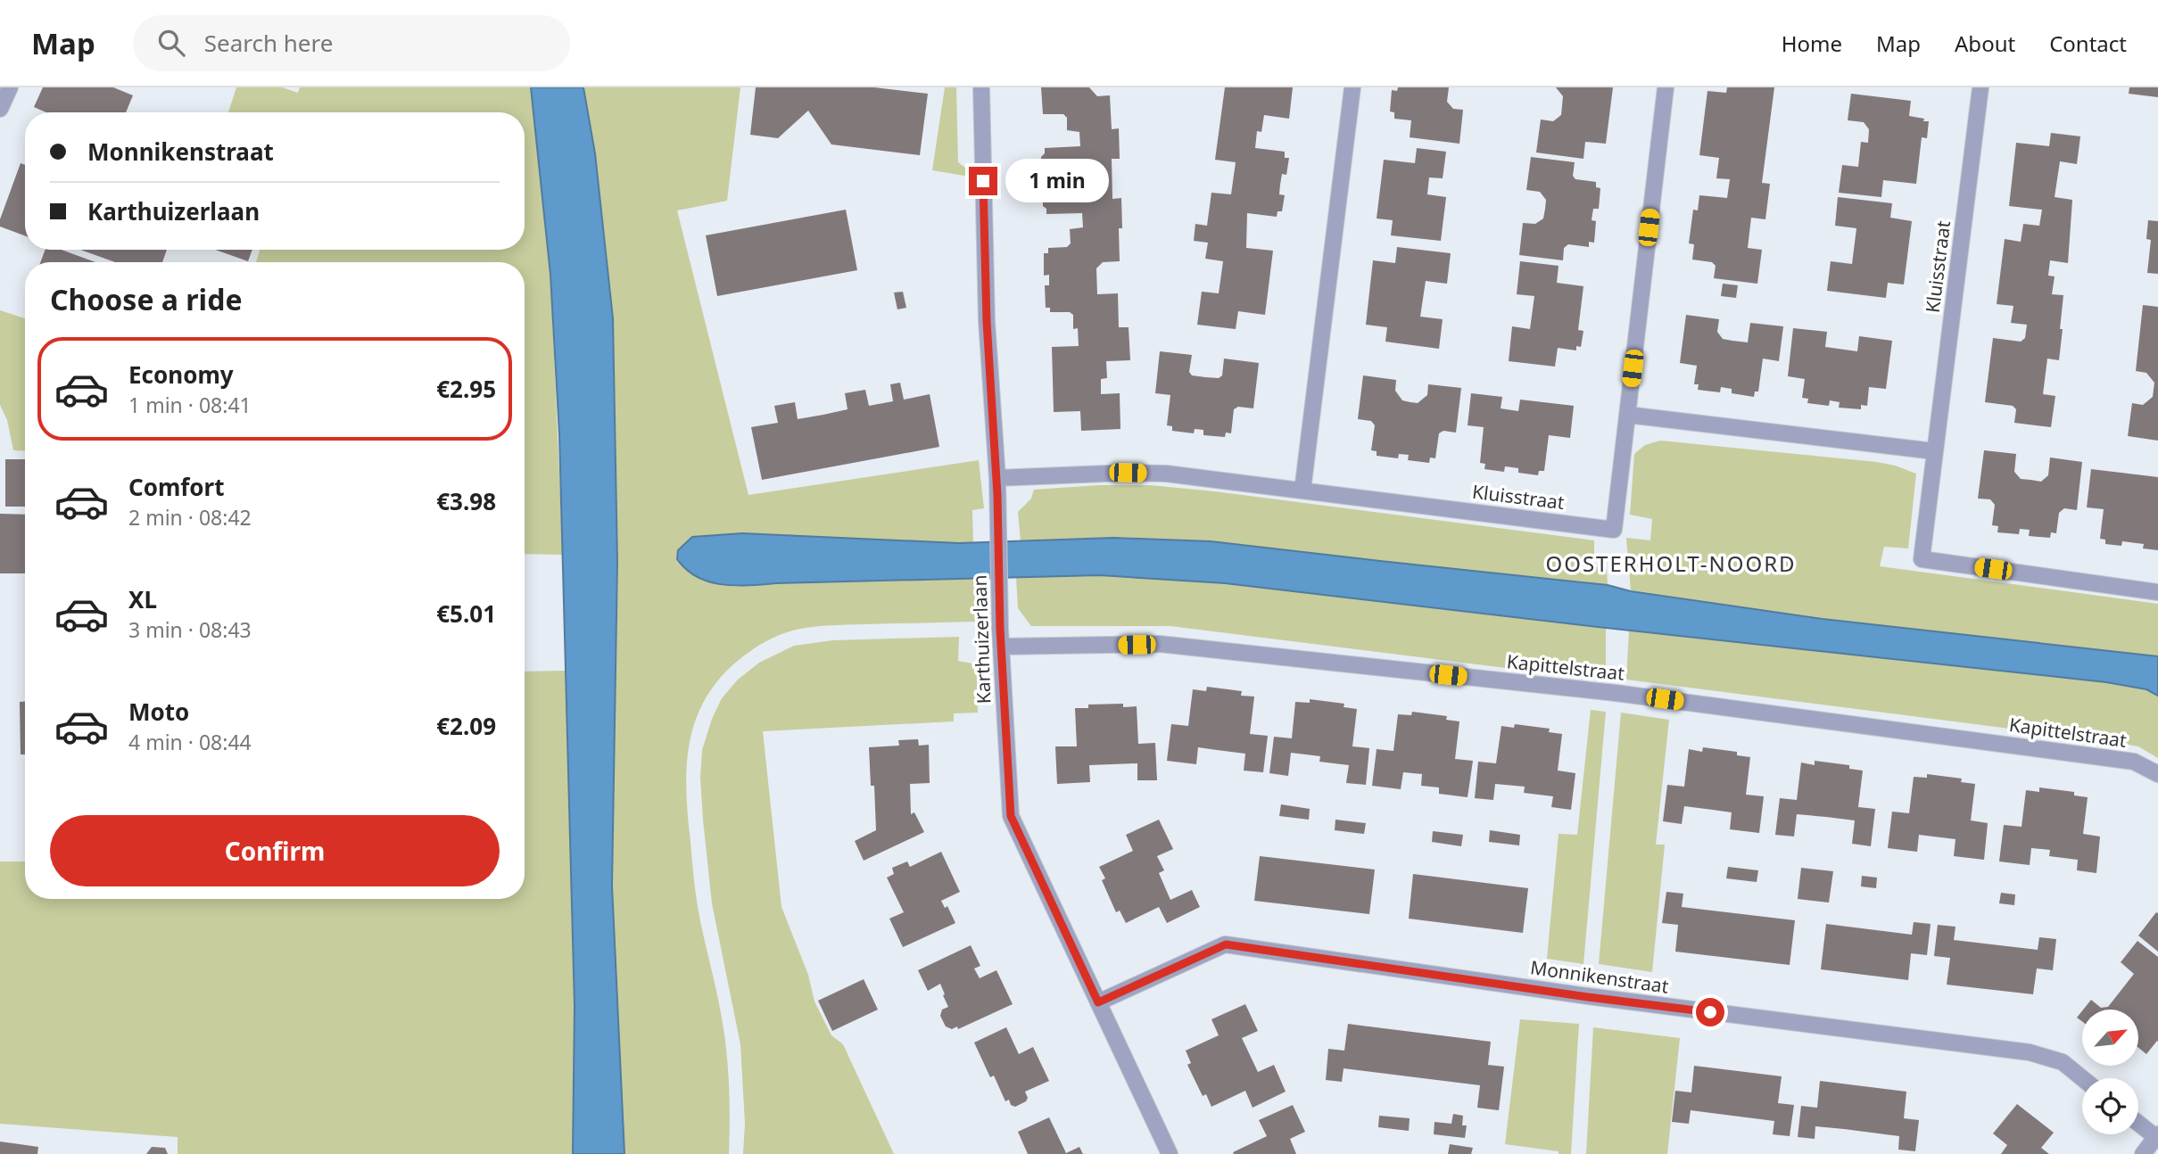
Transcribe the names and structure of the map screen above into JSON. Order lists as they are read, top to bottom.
{
  "streets": {
    "street": [
      "Kluisstraat",
      "Karthuizerlaan",
      "Kapittelstraat",
      "Monnikenstraat"
    ]
  },
  "crossings": [
    ["Kluisstraat", "Karthuizerlaan"],
    ["Karthuizerlaan", "Kapittelstraat"],
    ["Karthuizerlaan", "Monnikenstraat"]
  ],
  "districts": ["OOSTERHOLT-NOORD"],
  "north": "top right",
  "page": {
    "header": "Map",
    "search": "Search here",
    "nav": [
      "Home",
      "Map",
      "About",
      "Contact"
    ],
    "banner": ["Monnikenstraat", "Karthuizerlaan"],
    "bubble": "1 min",
    "heading": "Choose a ride",
    "list": [
      {
        "name": "Economy",
        "note": "1 min · 08:41",
        "value": "€2.95"
      },
      {
        "name": "Comfort",
        "note": "2 min · 08:42",
        "value": "€3.98"
      },
      {
        "name": "XL",
        "note": "3 min · 08:43",
        "value": "€5.01"
      },
      {
        "name": "Moto",
        "note": "4 min · 08:44",
        "value": "€2.09"
      }
    ],
    "buttons": "Confirm"
  }
}
